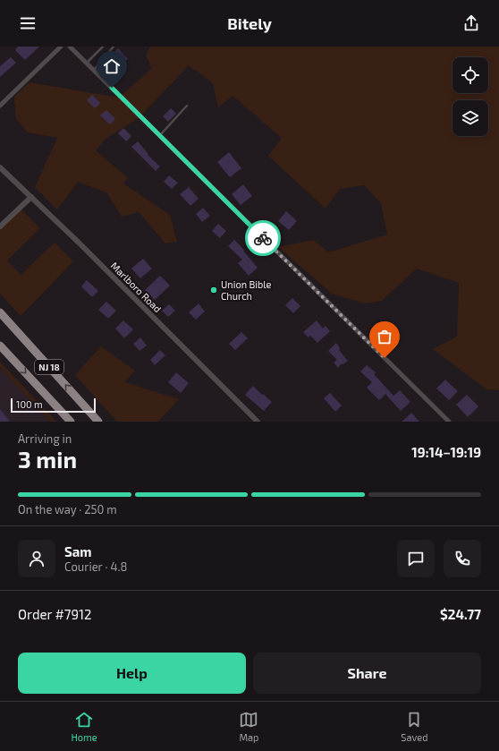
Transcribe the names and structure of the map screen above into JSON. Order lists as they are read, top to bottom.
{
  "streets": {
    "highway": ["NJ 18"],
    "street": ["Marlboro Road"]
  },
  "places": ["Union Bible Church"],
  "scale_bar": "100 m",
  "page": {
    "header": "Bitely",
    "scale": "100 m",
    "heading": ["3 min", "Arriving in", "19:14–19:19"],
    "panel": [
      "Sam",
      "Courier · 4.8",
      "Order #7912",
      "$24.77"
    ],
    "bar": "On the way · 250 m",
    "buttons": ["Help", "Share"],
    "tabs": ["Home", "Map", "Saved"]
  }
}
